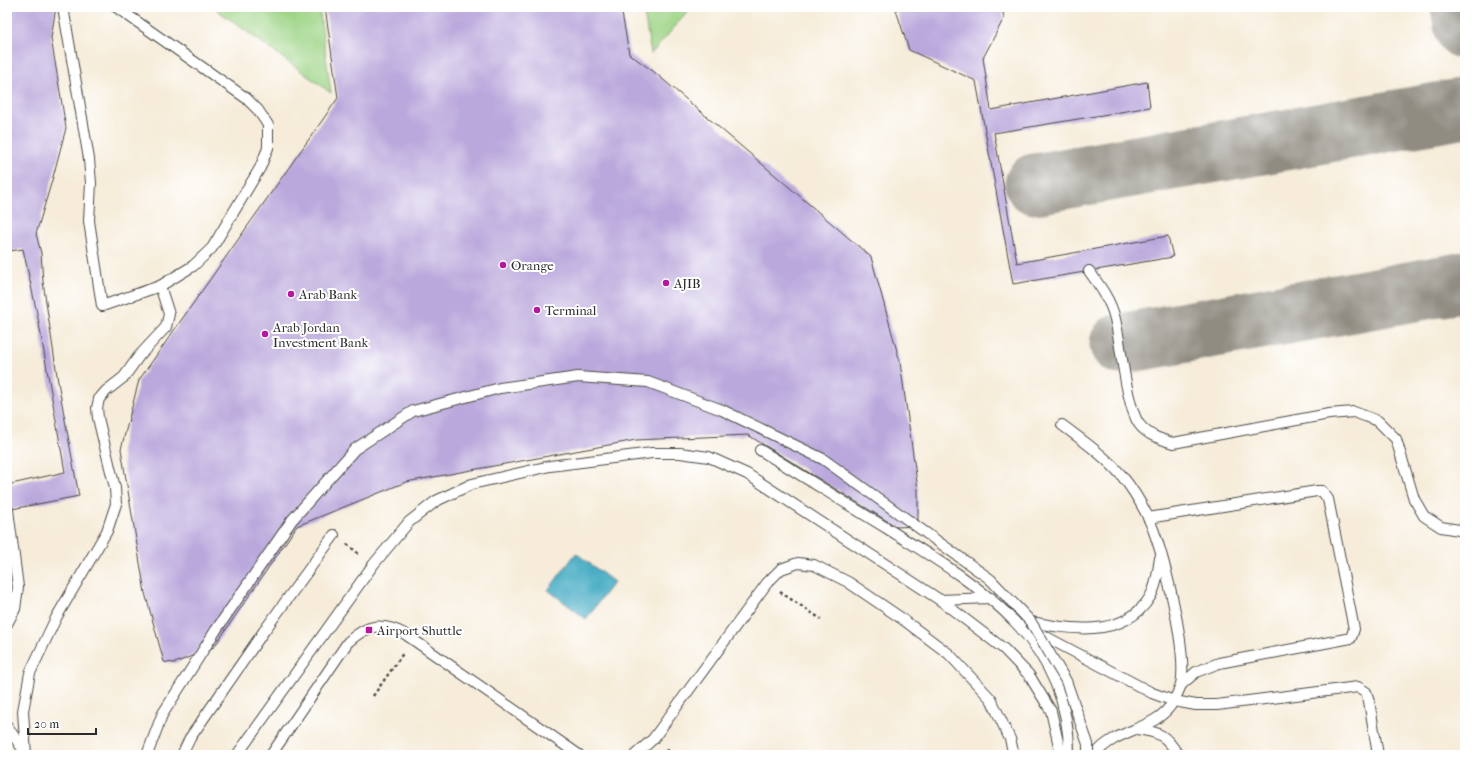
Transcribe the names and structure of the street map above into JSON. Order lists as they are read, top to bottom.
{
  "places": {
    "other": [
      "Orange",
      "AJIB",
      "Arab Bank",
      "Terminal",
      "Arab Jordan Investment Bank"
    ],
    "transit": ["Airport Shuttle"]
  },
  "scale_bar": "20 m"
}
